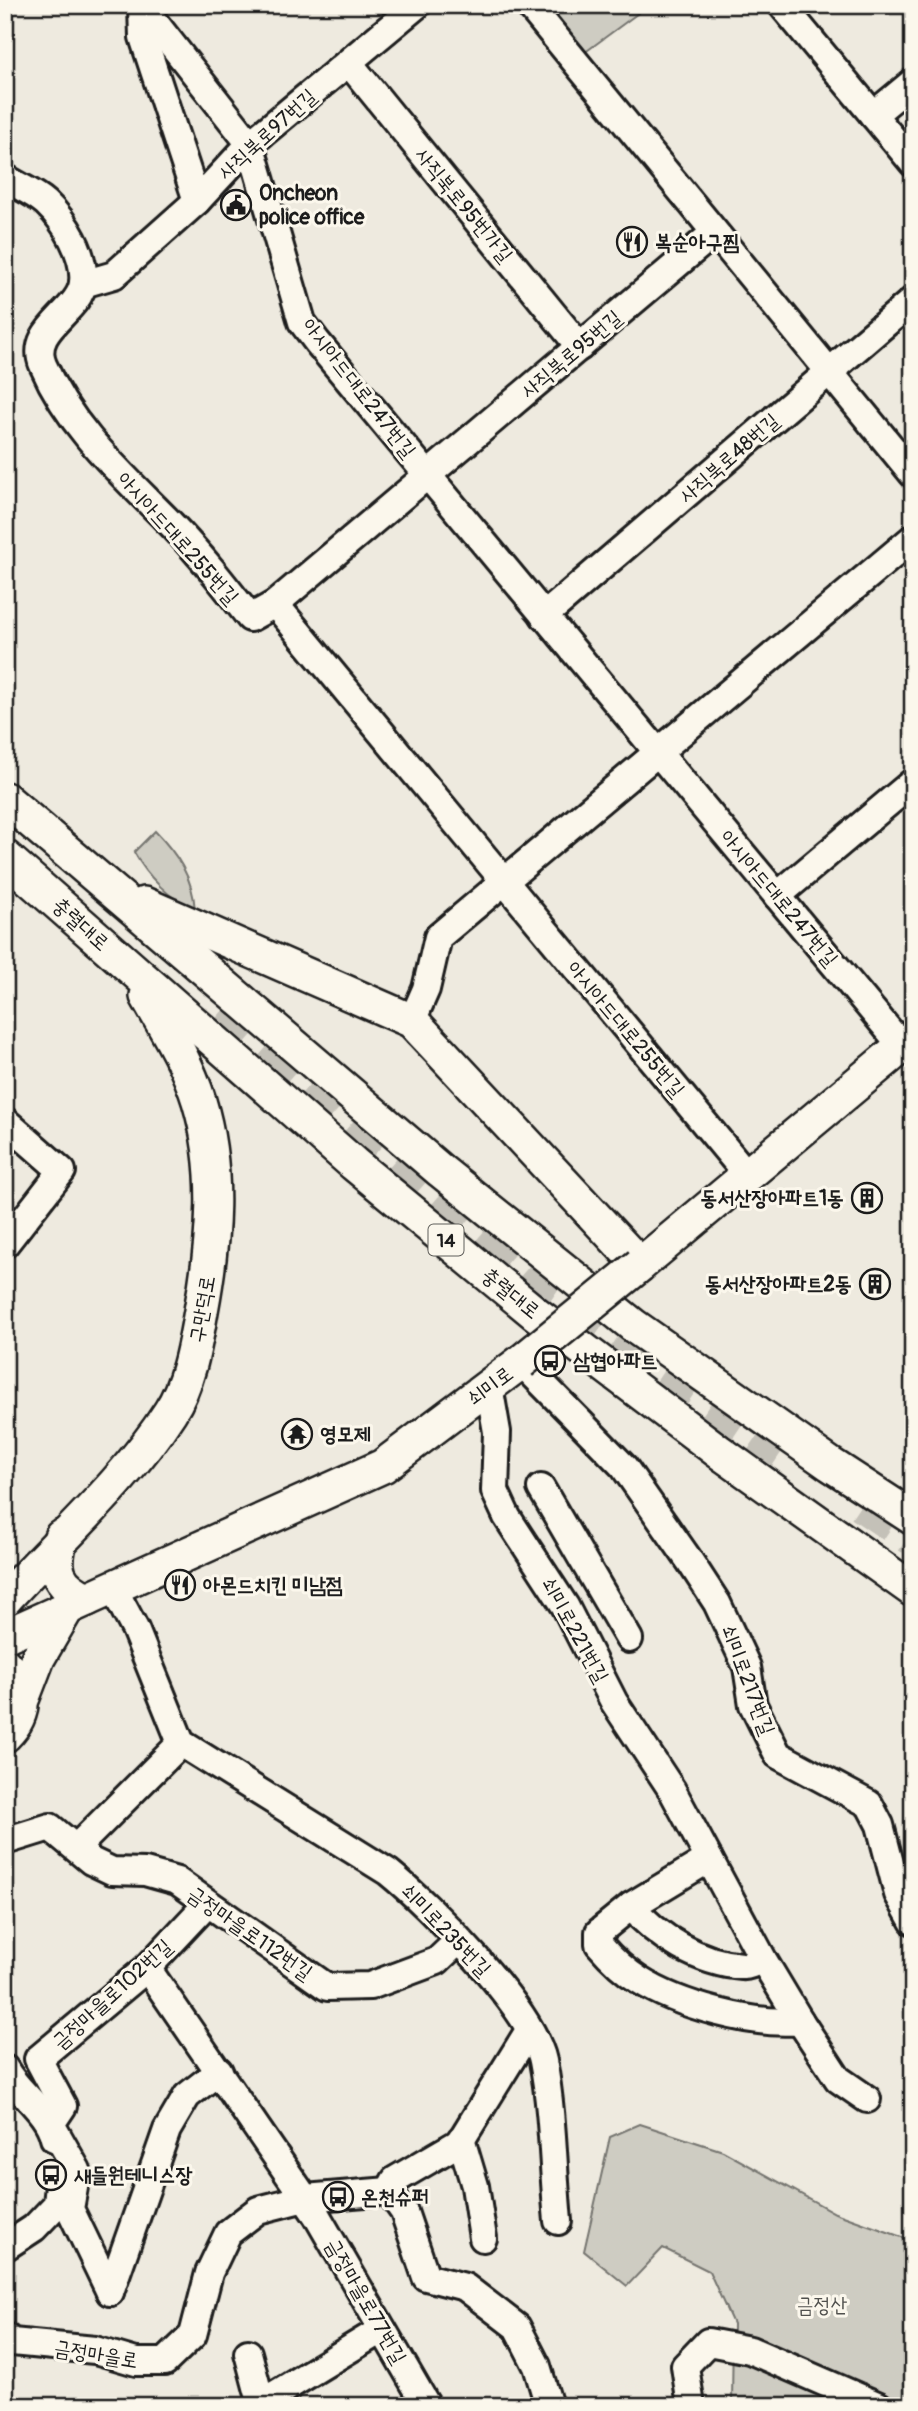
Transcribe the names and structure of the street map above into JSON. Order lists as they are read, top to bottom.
{
  "streets": {
    "main road": [
      "충렬대로",
      "14",
      "구만덕로",
      "쇠미로"
    ],
    "street": [
      "사직북로97번길",
      "사직북로95번가길",
      "사직북로95번길",
      "아시아드대로247번길",
      "사직북로48번길",
      "아시아드대로255번길",
      "쇠미로221번길",
      "쇠미로217번길",
      "쇠미로235번길",
      "금정마을로112번길",
      "금정마을로102번길",
      "금정마을로77번길",
      "금정마을로"
    ]
  },
  "crossings": [
    ["사직북로97번길", "사직북로95번가길"],
    ["사직북로97번길", "아시아드대로247번길"],
    ["사직북로97번길", "아시아드대로255번길"],
    ["사직북로95번가길", "사직북로95번길"],
    ["사직북로95번길", "아시아드대로247번길"],
    ["아시아드대로247번길", "사직북로48번길"],
    ["아시아드대로247번길", "아시아드대로255번길"],
    ["아시아드대로247번길", "쇠미로"],
    ["아시아드대로255번길", "쇠미로"],
    ["충렬대로", "구만덕로"],
    ["쇠미로", "쇠미로221번길"],
    ["쇠미로", "쇠미로217번길"],
    ["쇠미로235번길", "금정마을로112번길"],
    ["금정마을로112번길", "금정마을로102번길"],
    ["금정마을로77번길", "금정마을로"]
  ],
  "parks": ["금정산"],
  "places": {
    "public building": ["Oncheon police office"],
    "restaurant": ["복순아구찜", "아몬드치킨 미남점"],
    "building": ["동서산장아파트1동", "동서산장아파트2동"],
    "bus stop": ["삼협아파트", "새들원테니스장", "온천슈퍼"],
    "temple": ["영모제"]
  }
}
